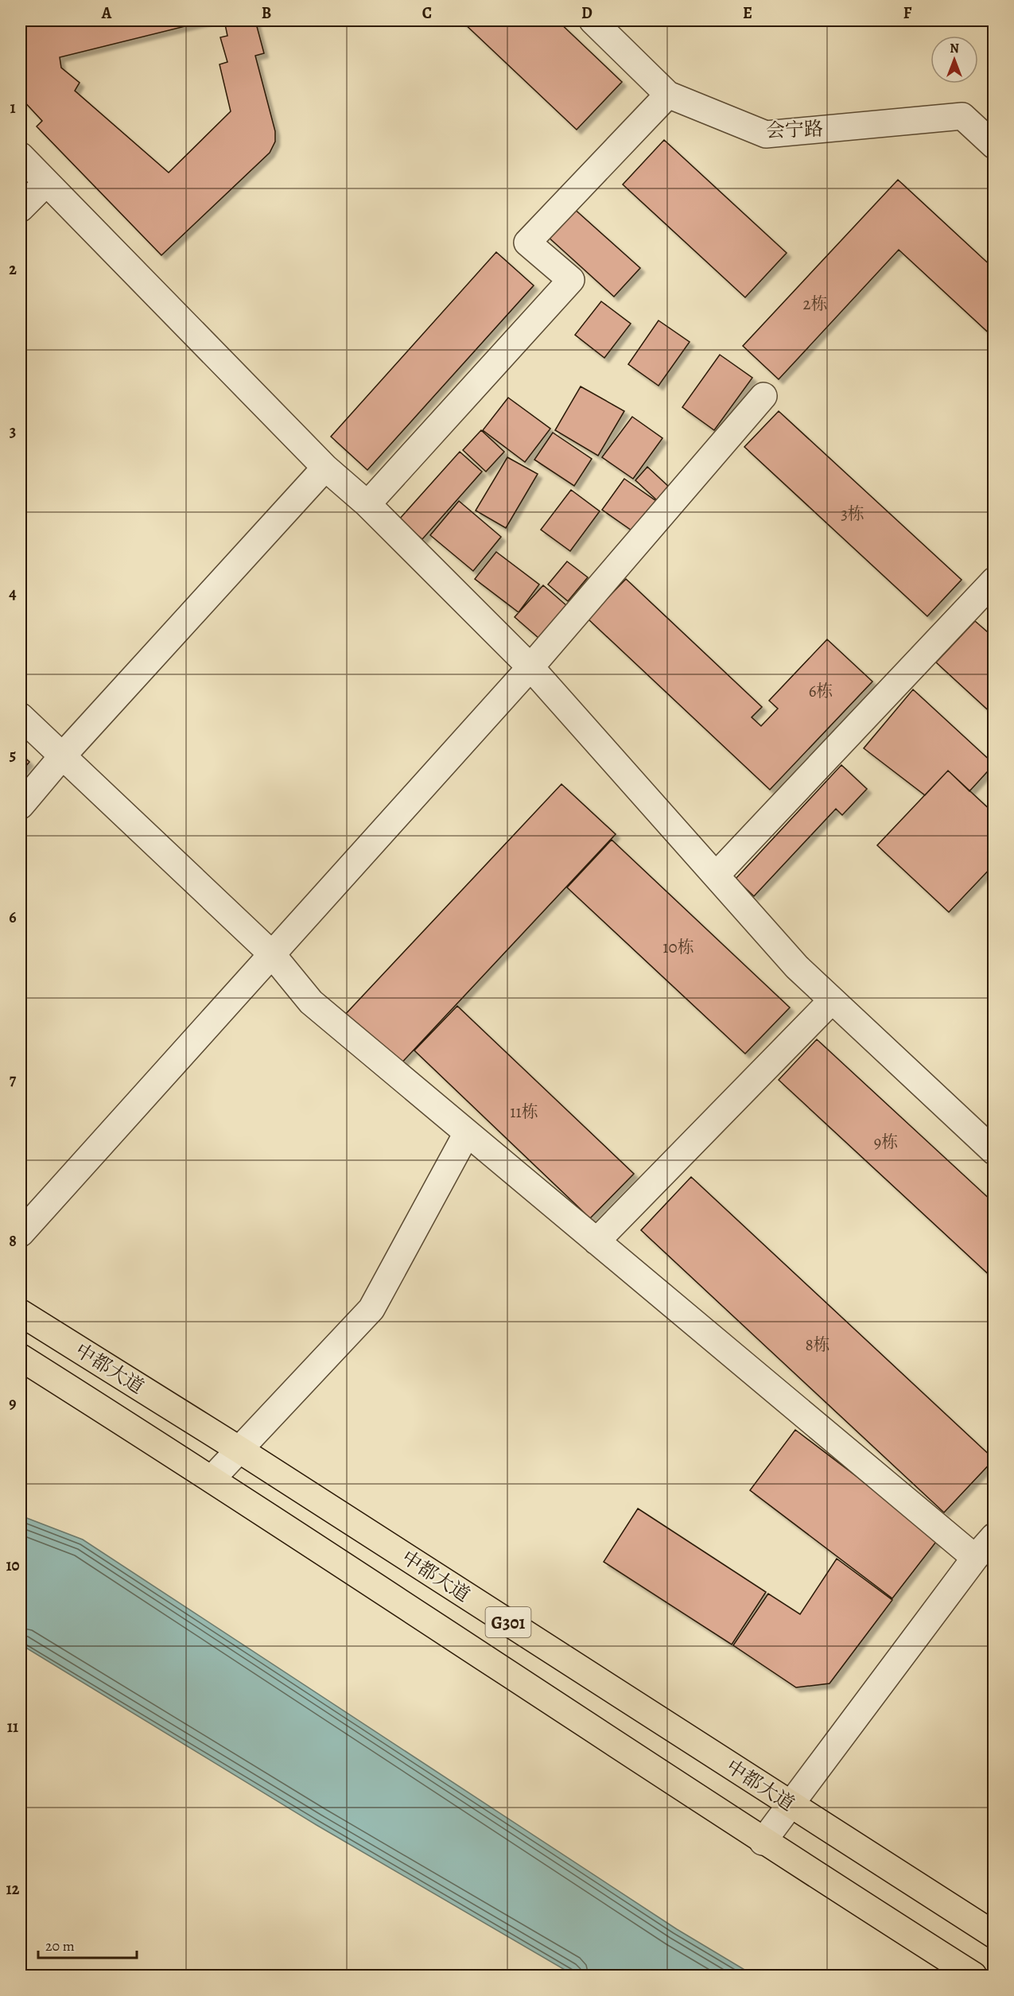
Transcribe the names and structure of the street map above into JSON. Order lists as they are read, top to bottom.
{
  "streets": {
    "highway": ["中都大道", "G301"],
    "street": ["会宁路"]
  },
  "house_numbers": [
    "2栋",
    "3栋",
    "6栋",
    "10栋",
    "11栋",
    "9栋",
    "8栋"
  ],
  "scale_bar": "20 m",
  "north": "top",
  "grid": {
    "columns": [
      "A",
      "B",
      "C",
      "D",
      "E",
      "F"
    ],
    "rows": [
      "1",
      "2",
      "3",
      "4",
      "5",
      "6",
      "7",
      "8",
      "9",
      "10",
      "11",
      "12"
    ]
  }
}
